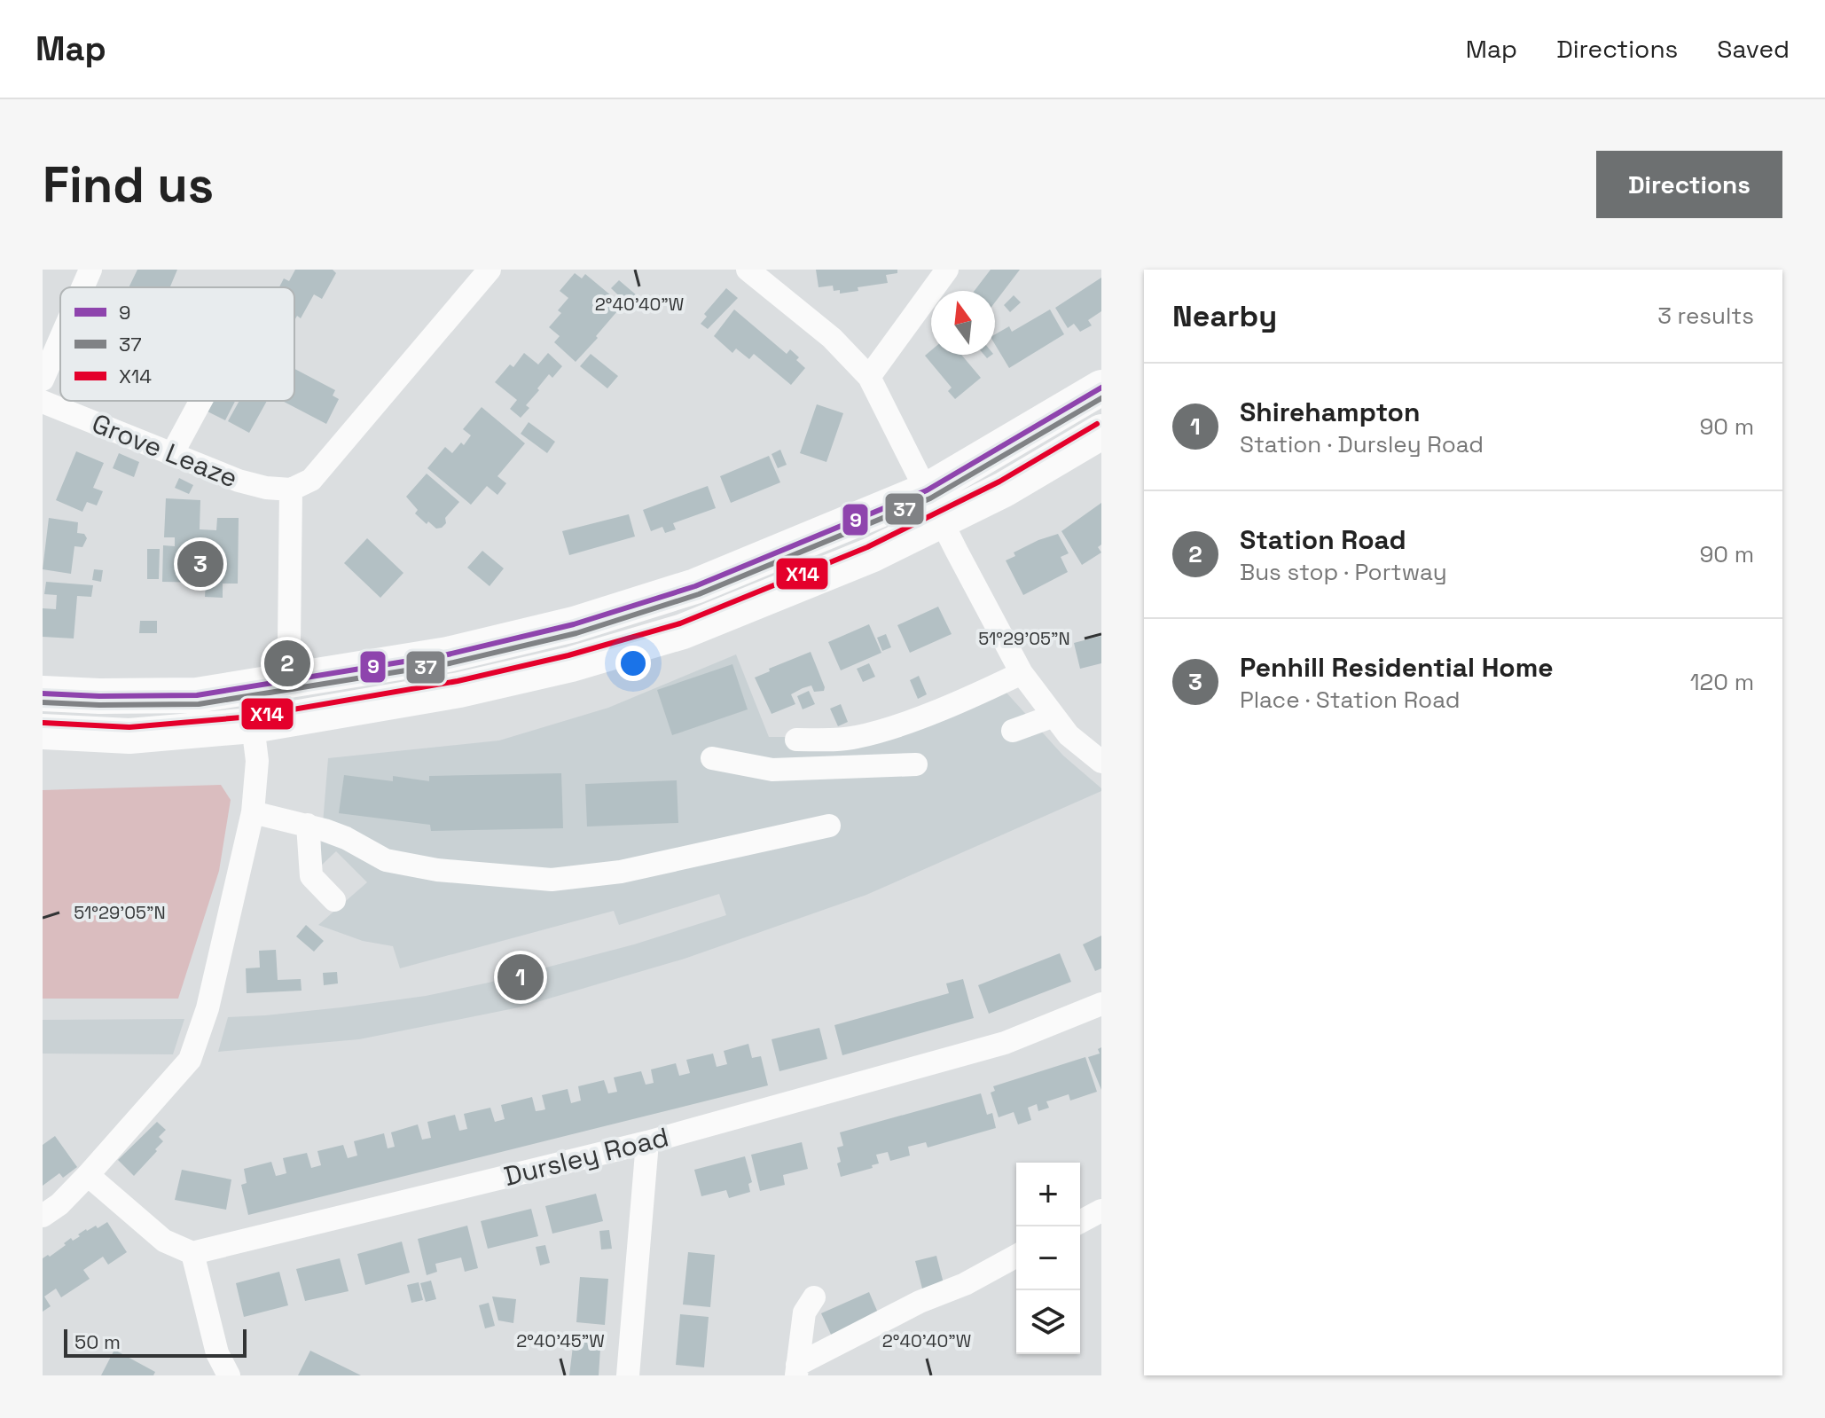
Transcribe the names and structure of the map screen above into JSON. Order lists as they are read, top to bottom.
{
  "streets": {
    "street": ["Grove Leaze", "Dursley Road"]
  },
  "lines": ["transit line 9", "transit line 37", "transit line X14"],
  "legend": ["9", "37", "X14"],
  "scale_bar": "50 m",
  "north": "top",
  "page": {
    "header": "Map",
    "nav": ["Map", "Directions", "Saved"],
    "buttons": "Directions",
    "title": "Find us",
    "heading": ["Nearby", "3 results"],
    "list": [
      {
        "mark": "1",
        "name": "Shirehampton",
        "note": "Station · Dursley Road",
        "value": "90 m"
      },
      {
        "mark": "2",
        "name": "Station Road",
        "note": "Bus stop · Portway",
        "value": "90 m"
      },
      {
        "mark": "3",
        "name": "Penhill Residential Home",
        "note": "Place · Station Road",
        "value": "120 m"
      }
    ],
    "pins": ["3", "2", "1"],
    "map_buttons": ["+", "−"],
    "scale": "50 m"
  },
  "coordinates": ["2°40'40\"W", "51°29'05\"N", "2°40'45\"W"]
}
